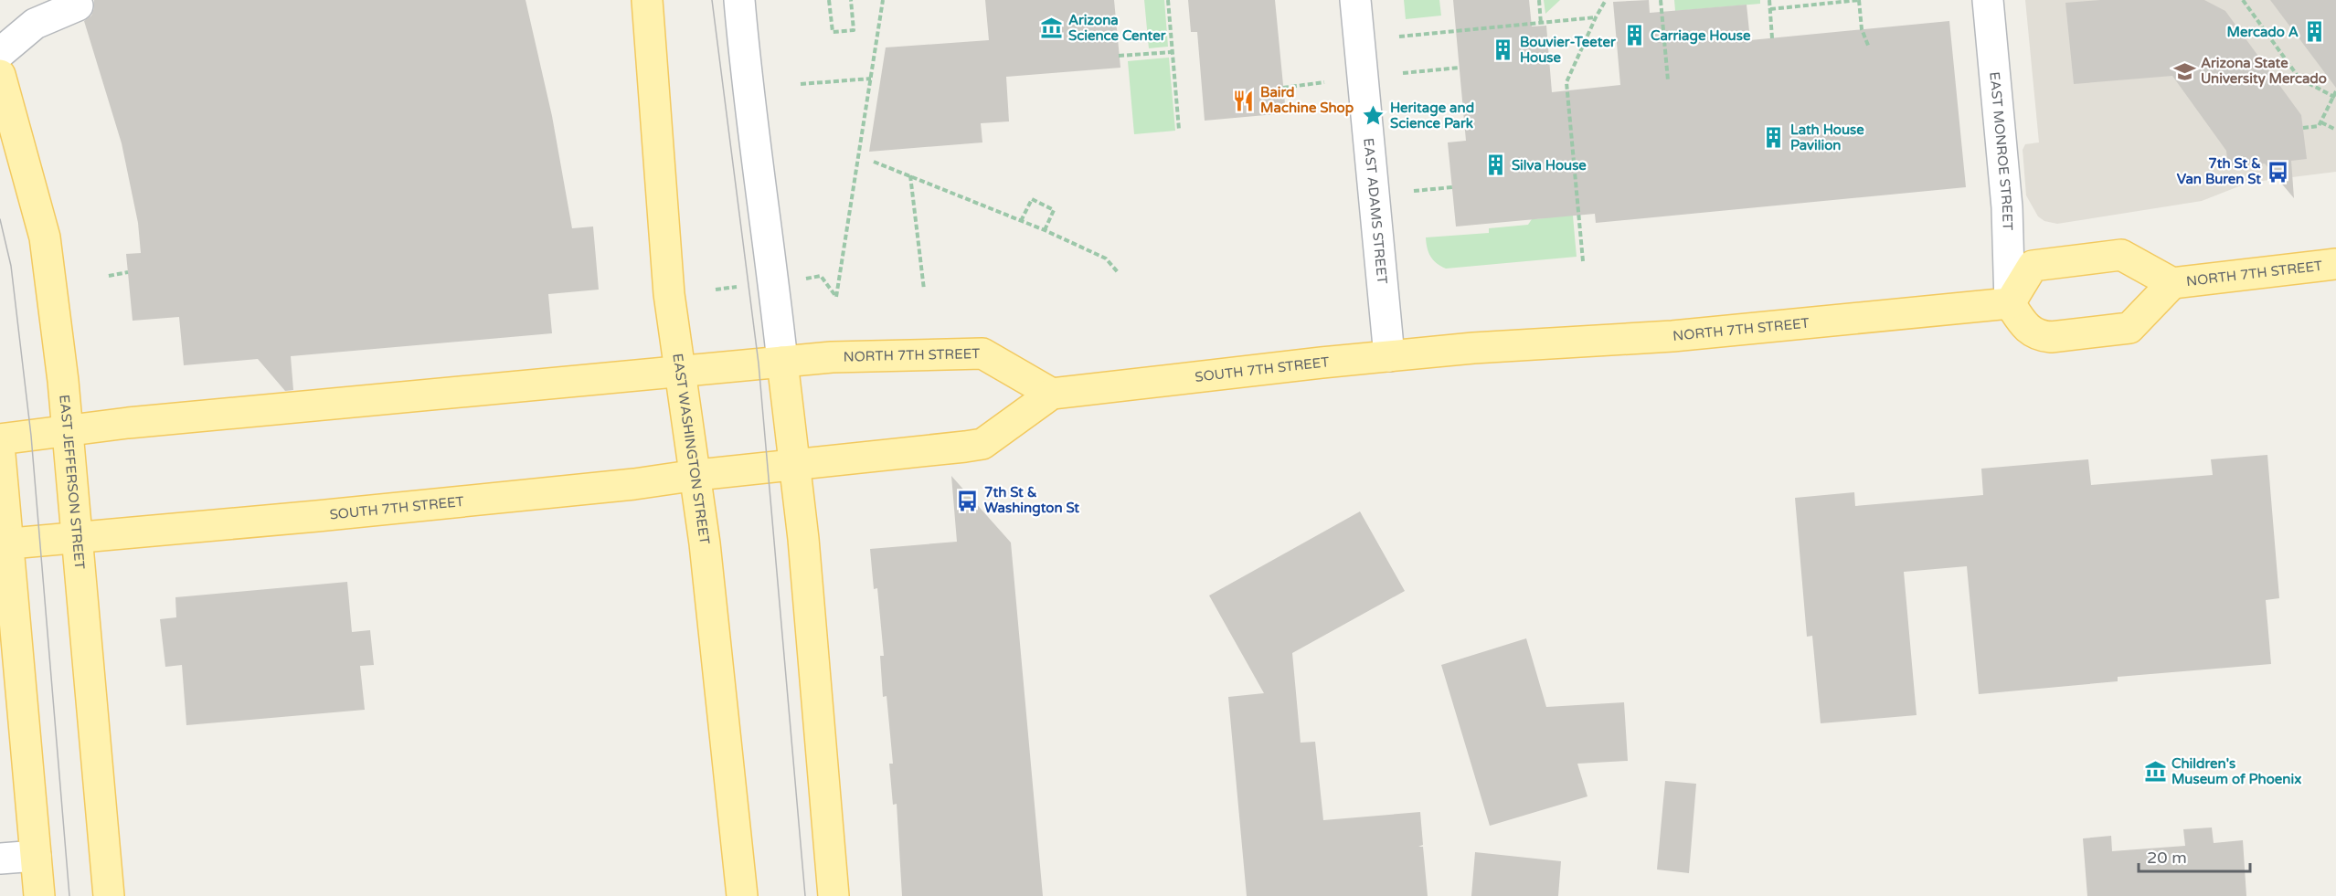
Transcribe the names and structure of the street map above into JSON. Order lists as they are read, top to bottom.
{
  "streets": {
    "main road": [
      "NORTH 7TH STREET",
      "SOUTH 7TH STREET",
      "EAST WASHINGTON STREET",
      "EAST JEFFERSON STREET"
    ],
    "street": ["EAST MONROE STREET", "EAST ADAMS STREET"]
  },
  "crossings": [
    ["EAST MONROE STREET", "NORTH 7TH STREET"],
    ["EAST ADAMS STREET", "SOUTH 7TH STREET"],
    ["NORTH 7TH STREET", "SOUTH 7TH STREET"],
    ["SOUTH 7TH STREET", "EAST WASHINGTON STREET"],
    ["SOUTH 7TH STREET", "EAST JEFFERSON STREET"]
  ],
  "places": {
    "museum": ["Arizona Science Center", "Children's Museum of Phoenix"],
    "building": [
      "Mercado A",
      "Carriage House",
      "Bouvier-Teeter House",
      "Lath House Pavilion",
      "Silva House"
    ],
    "school or university": ["Arizona State University Mercado"],
    "restaurant": ["Baird Machine Shop"],
    "place": ["Heritage and Science Park"],
    "bus stop": ["7th St & Van Buren St", "7th St & Washington St"]
  },
  "scale_bar": "20 m"
}
